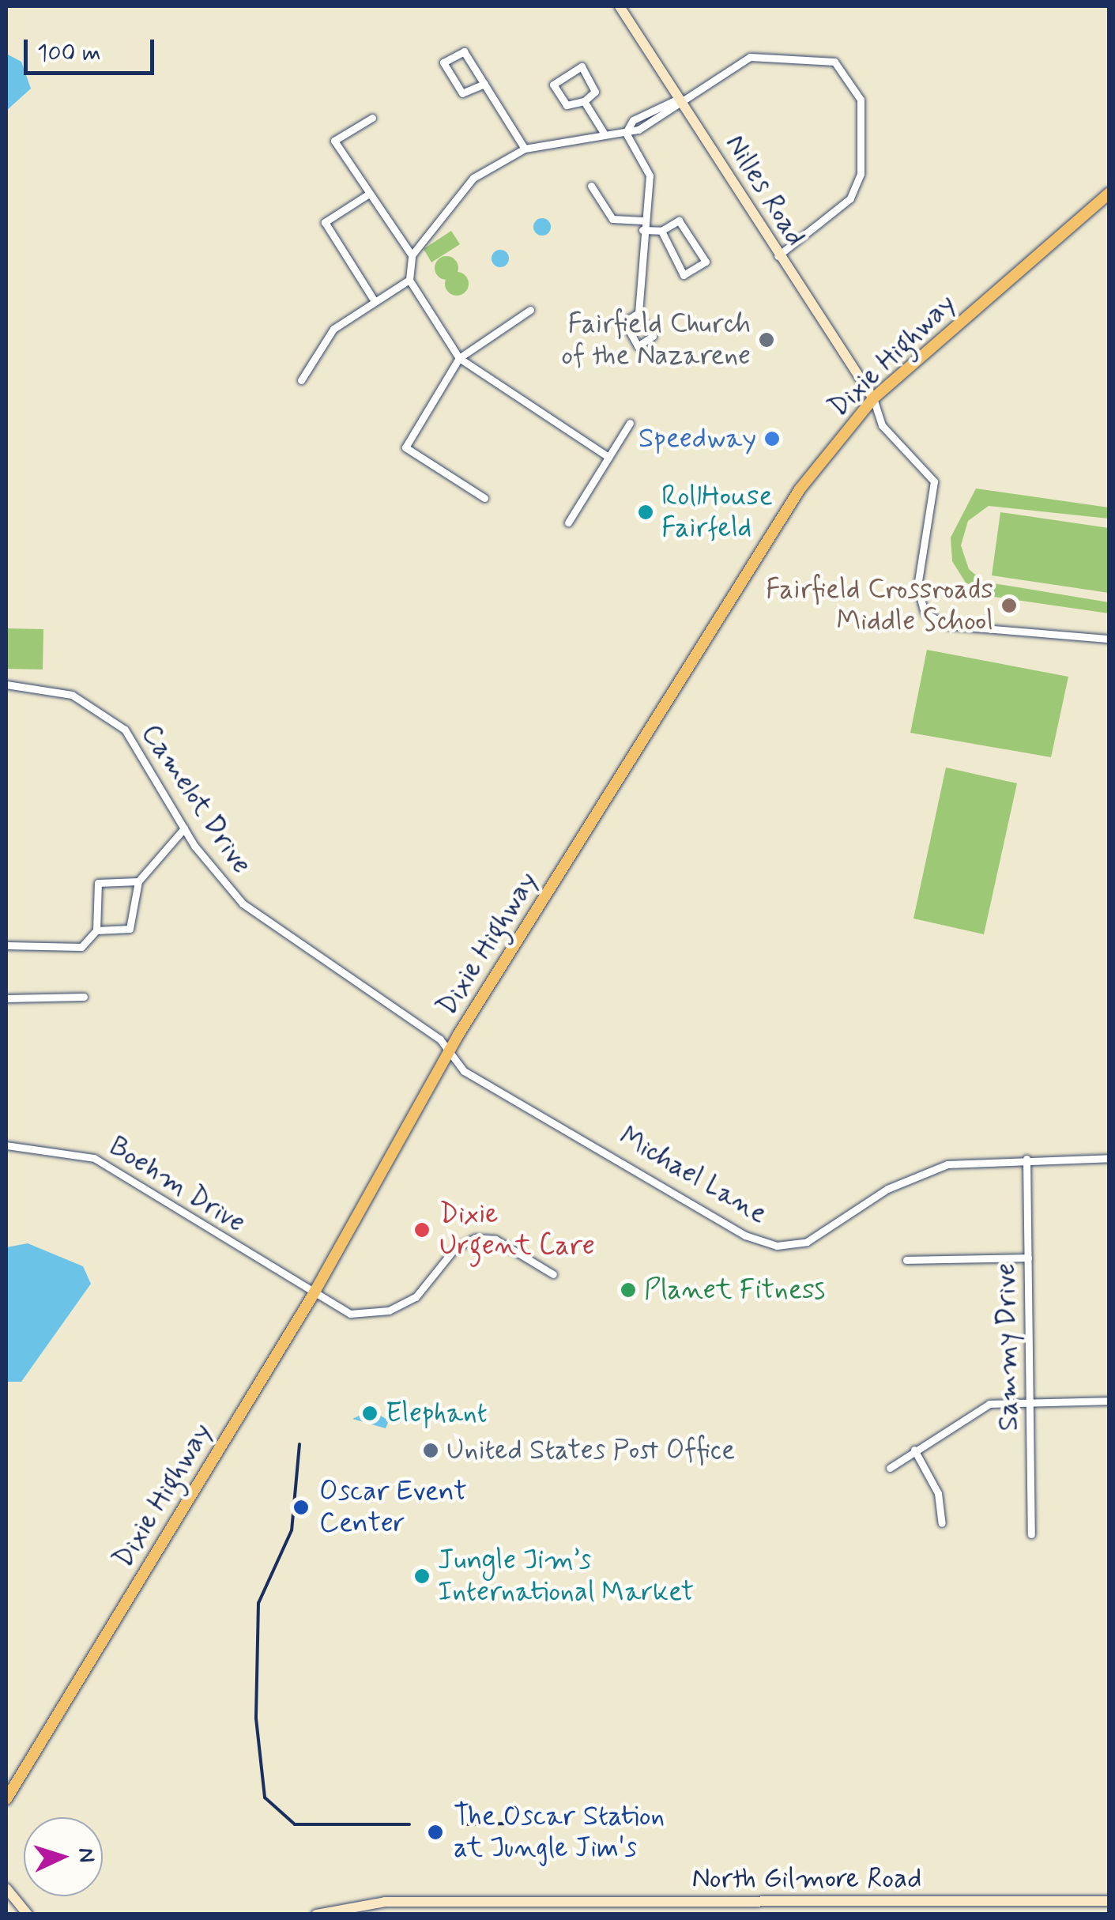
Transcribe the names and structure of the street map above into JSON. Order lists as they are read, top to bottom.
{
  "streets": {
    "main road": ["Dixie Highway"],
    "street": [
      "Nilles Road",
      "Camelot Drive",
      "Michael Lane",
      "Boehm Drive",
      "Sammy Drive",
      "North Gilmore Road"
    ]
  },
  "crossings": [
    ["Nilles Road", "Dixie Highway"],
    ["Dixie Highway", "Camelot Drive"],
    ["Dixie Highway", "Michael Lane"],
    ["Dixie Highway", "Boehm Drive"],
    ["Camelot Drive", "Michael Lane"],
    ["Michael Lane", "Sammy Drive"]
  ],
  "places": [
    "Fairfield Church of the Nazarene",
    "Speedway",
    "RollHouse Fairfeld",
    "Fairfield Crossroads Middle School",
    "Dixie Urgent Care",
    "Planet Fitness",
    "Elephant",
    "United States Post Office",
    "Oscar Event Center",
    "Jungle Jim’s International Market",
    "The Oscar Station at Jungle Jim's"
  ],
  "scale_bar": "100 m",
  "north": "right"
}
